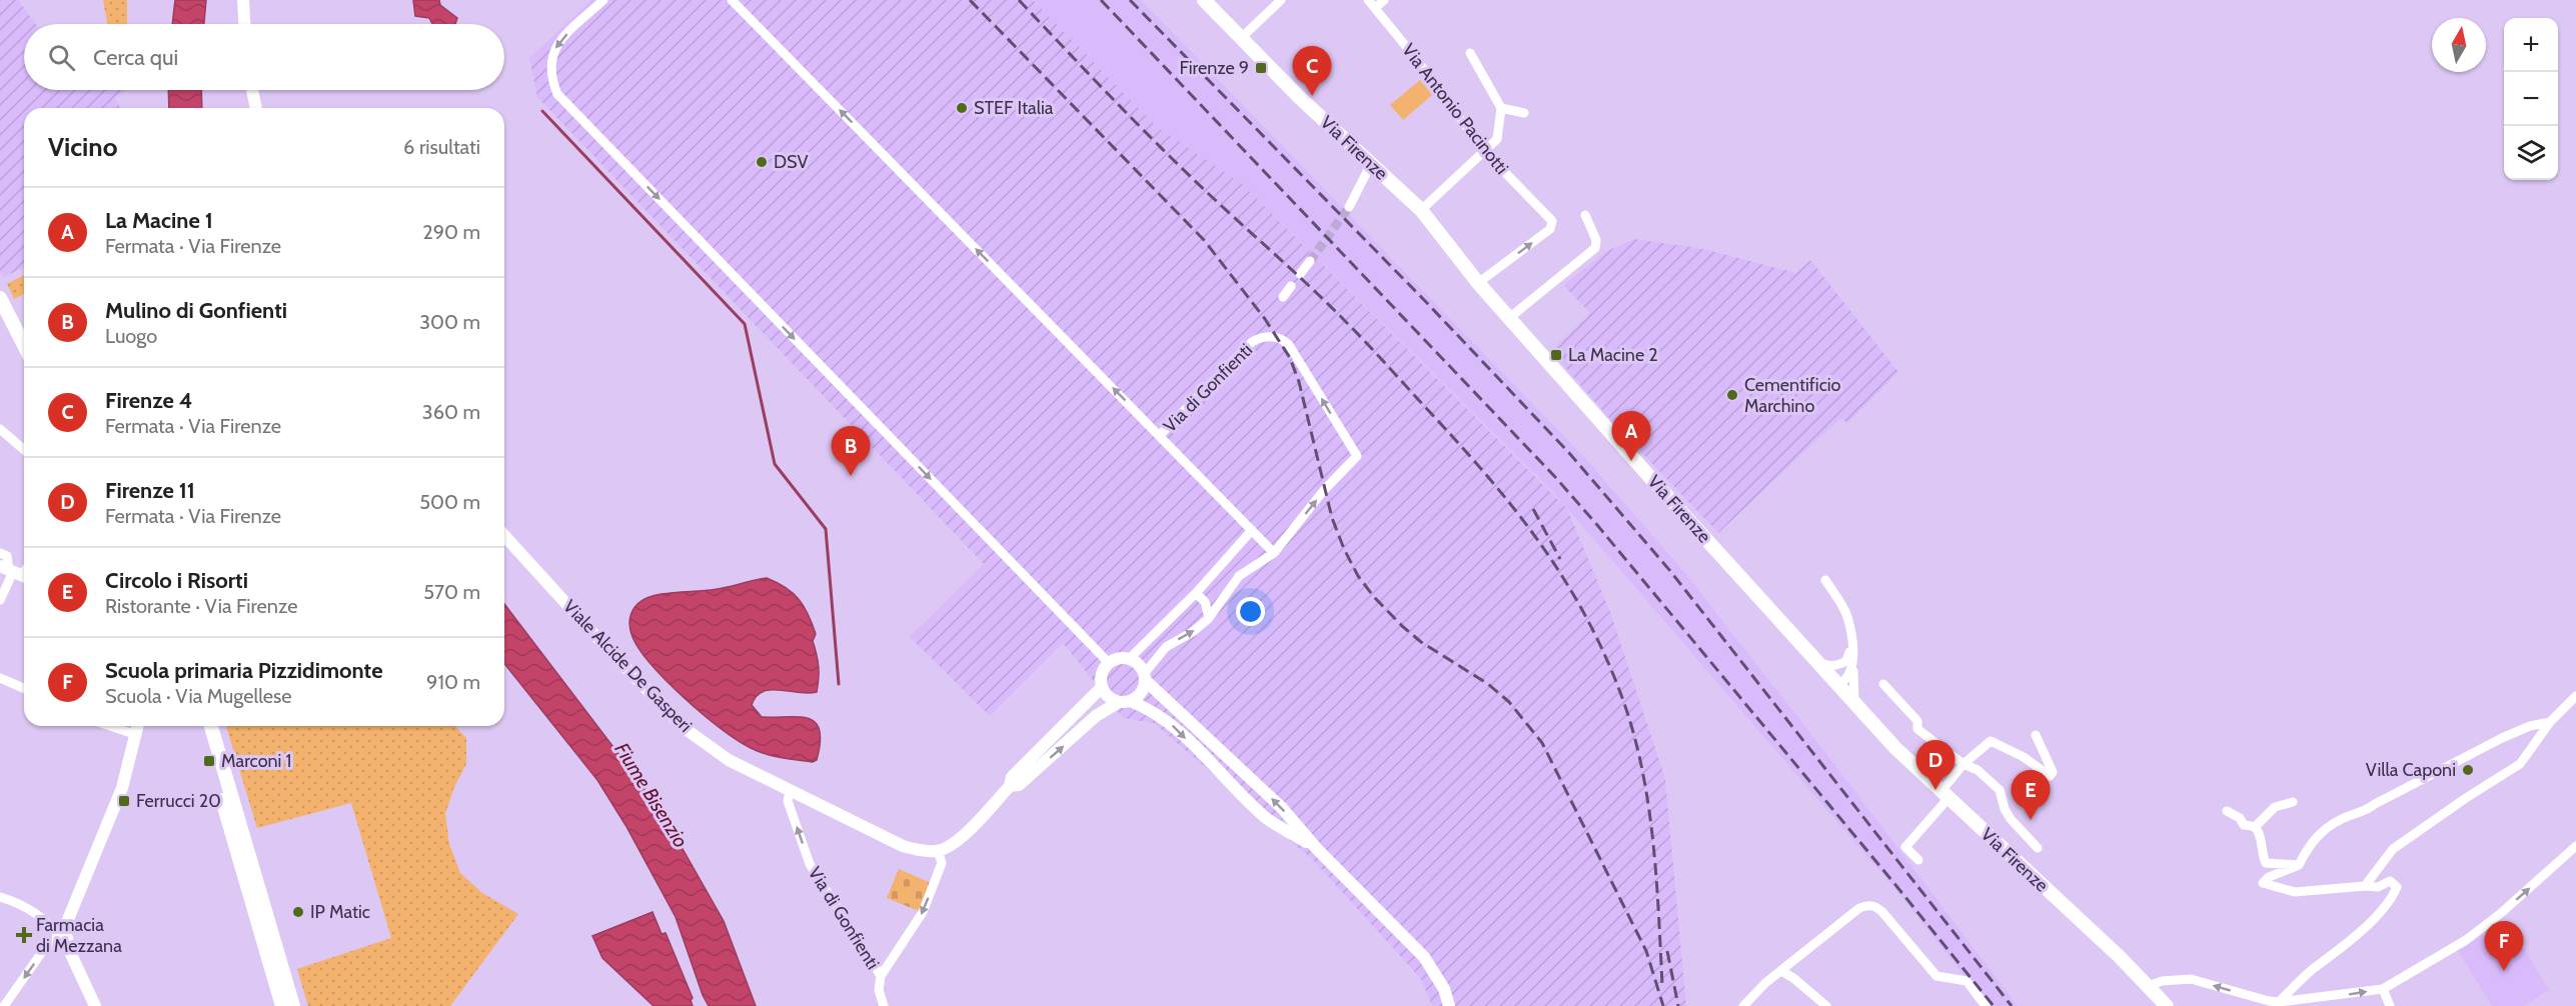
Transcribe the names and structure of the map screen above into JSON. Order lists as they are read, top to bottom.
{
  "streets": {
    "main road": ["Via Firenze"],
    "street": ["Via Antonio Pacinotti", "Via di Gonfienti", "Viale Alcide De Gasperi"]
  },
  "crossings": [
    ["Via Antonio Pacinotti", "Via Firenze"],
    ["Via di Gonfienti", "Viale Alcide De Gasperi"]
  ],
  "water": ["Fiume Bisenzio"],
  "places": {
    "transit": [
      "Firenze 9",
      "La Macine 2",
      "Marconi 1",
      "Ferrucci 20"
    ],
    "other": [
      "STEF Italia",
      "DSV",
      "Cementificio Marchino",
      "Villa Caponi",
      "IP Matic"
    ],
    "health": ["Farmacia di Mezzana"]
  },
  "north": "top",
  "page": {
    "map_buttons": ["+", "−"],
    "search": "Cerca qui",
    "pins": [
      "C",
      "A",
      "B",
      "D",
      "E",
      "F"
    ],
    "heading": ["Vicino", "6 risultati"],
    "list": [
      {
        "mark": "A",
        "name": "La Macine 1",
        "note": "Fermata · Via Firenze",
        "value": "290 m"
      },
      {
        "mark": "B",
        "name": "Mulino di Gonfienti",
        "note": "Luogo",
        "value": "300 m"
      },
      {
        "mark": "C",
        "name": "Firenze 4",
        "note": "Fermata · Via Firenze",
        "value": "360 m"
      },
      {
        "mark": "D",
        "name": "Firenze 11",
        "note": "Fermata · Via Firenze",
        "value": "500 m"
      },
      {
        "mark": "E",
        "name": "Circolo i Risorti",
        "note": "Ristorante · Via Firenze",
        "value": "570 m"
      },
      {
        "mark": "F",
        "name": "Scuola primaria Pizzidimonte",
        "note": "Scuola · Via Mugellese",
        "value": "910 m"
      }
    ]
  }
}
